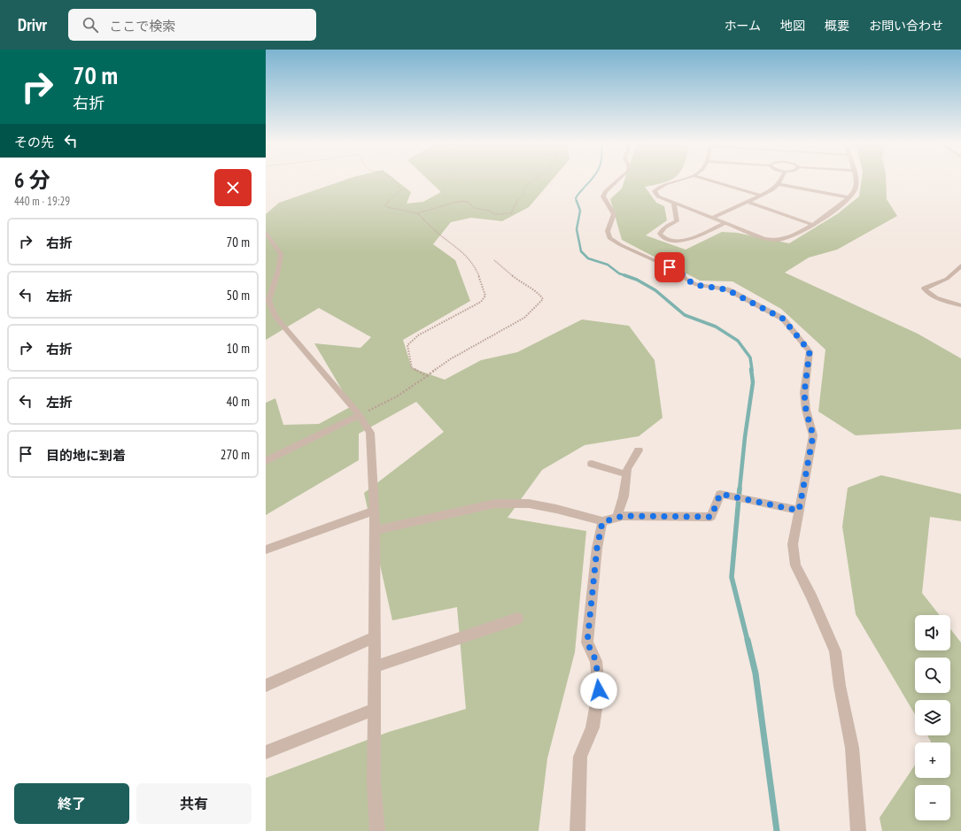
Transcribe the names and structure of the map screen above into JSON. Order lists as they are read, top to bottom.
{
  "page": {
    "header": "Drivr",
    "search": "ここで検索",
    "nav": [
      "ホーム",
      "地図",
      "概要",
      "お問い合わせ"
    ],
    "turn": ["70 m", "右折"],
    "then": "その先",
    "heading": ["6 分", "440 m · 19:29"],
    "list": [
      {
        "name": "右折",
        "value": "70 m"
      },
      {
        "name": "左折",
        "value": "50 m"
      },
      {
        "name": "右折",
        "value": "10 m"
      },
      {
        "name": "左折",
        "value": "40 m"
      },
      {
        "name": "目的地に到着",
        "value": "270 m"
      }
    ],
    "map_buttons": ["+", "−"],
    "buttons": ["終了", "共有"]
  }
}
